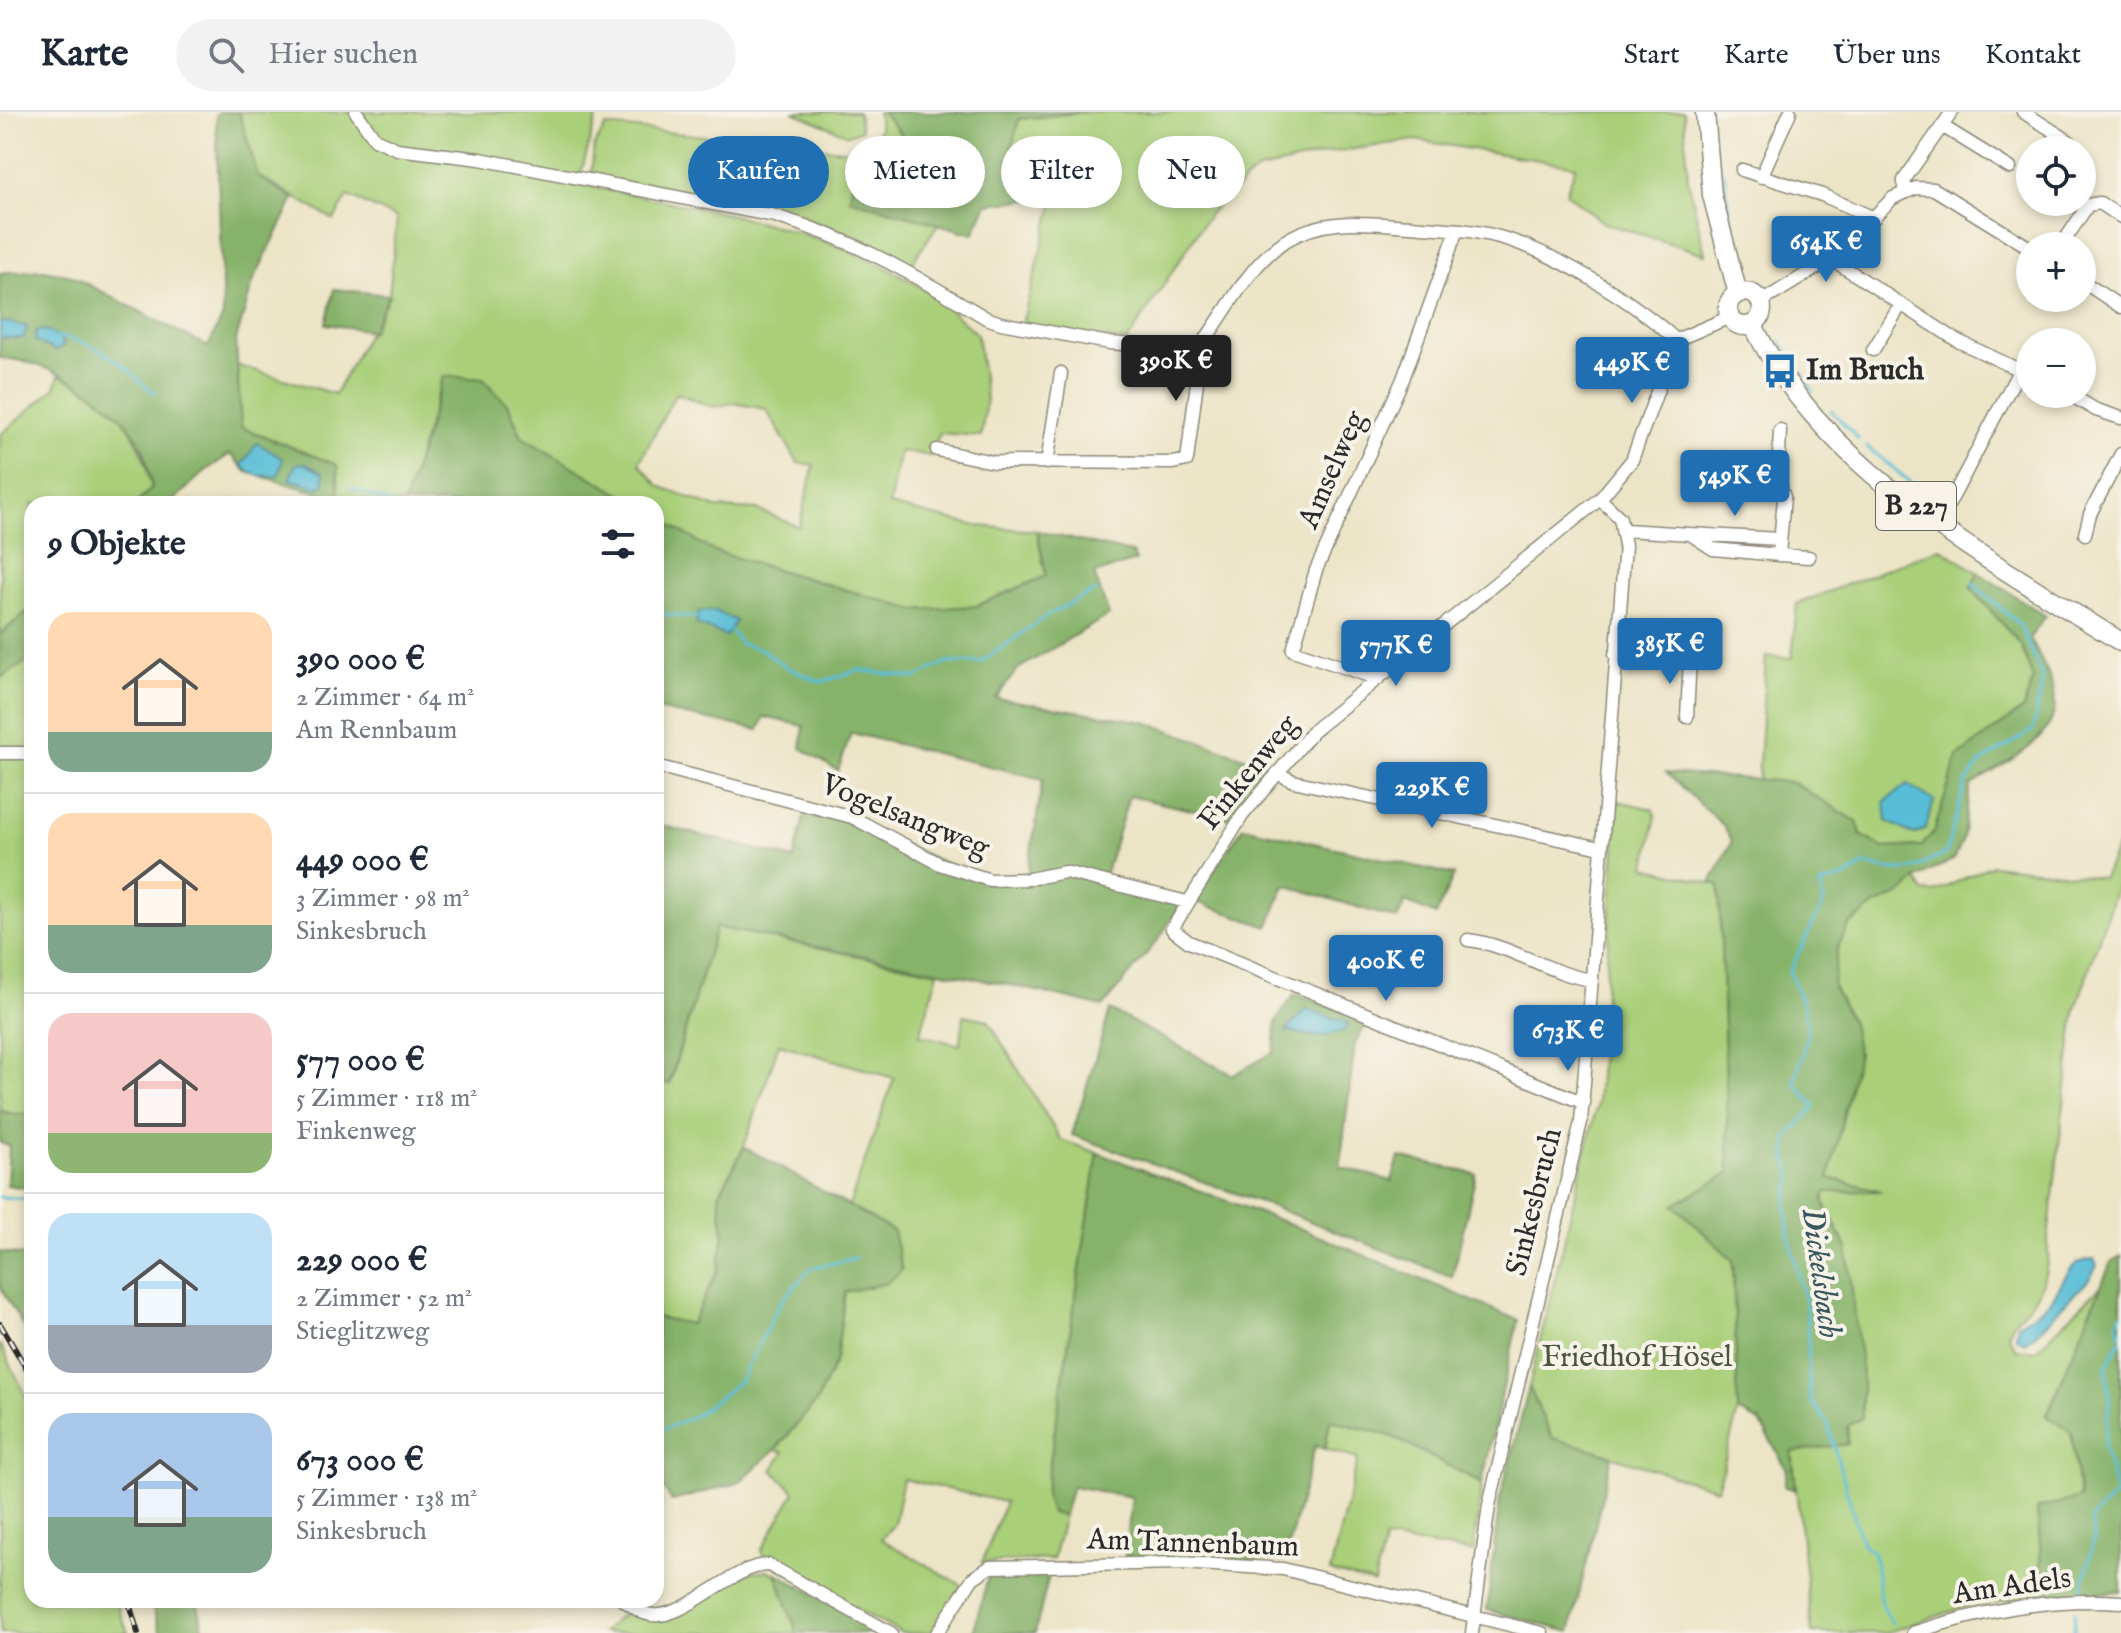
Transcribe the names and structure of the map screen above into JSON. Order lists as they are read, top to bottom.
{
  "streets": {
    "main road": ["B 227"],
    "street": [
      "Amselweg",
      "Finkenweg",
      "Vogelsangweg",
      "Sinkesbruch",
      "Am Tannenbaum",
      "Am Adels"
    ]
  },
  "crossings": [
    ["Amselweg", "Finkenweg"],
    ["Finkenweg", "Vogelsangweg"],
    ["Finkenweg", "Sinkesbruch"],
    ["Sinkesbruch", "Am Tannenbaum"]
  ],
  "water": ["Dickelsbach"],
  "parks": ["Friedhof Hösel"],
  "places": {
    "bus stop": ["Im Bruch"]
  },
  "page": {
    "header": "Karte",
    "search": "Hier suchen",
    "nav": [
      "Start",
      "Karte",
      "Über uns",
      "Kontakt"
    ],
    "map_buttons": ["+", "−"],
    "chip": [
      "Kaufen",
      "Mieten",
      "Filter",
      "Neu"
    ],
    "price": [
      "654K €",
      "390K €",
      "449K €",
      "549K €",
      "385K €",
      "577K €",
      "229K €",
      "400K €",
      "673K €"
    ],
    "heading": "9 Objekte",
    "list": [
      {
        "name": "390 000 €",
        "note": "2 Zimmer · 64 m² · Am Rennbaum"
      },
      {
        "name": "449 000 €",
        "note": "3 Zimmer · 98 m² · Sinkesbruch"
      },
      {
        "name": "577 000 €",
        "note": "5 Zimmer · 118 m² · Finkenweg"
      },
      {
        "name": "229 000 €",
        "note": "2 Zimmer · 52 m² · Stieglitzweg"
      },
      {
        "name": "673 000 €",
        "note": "5 Zimmer · 138 m² · Sinkesbruch"
      }
    ]
  }
}
